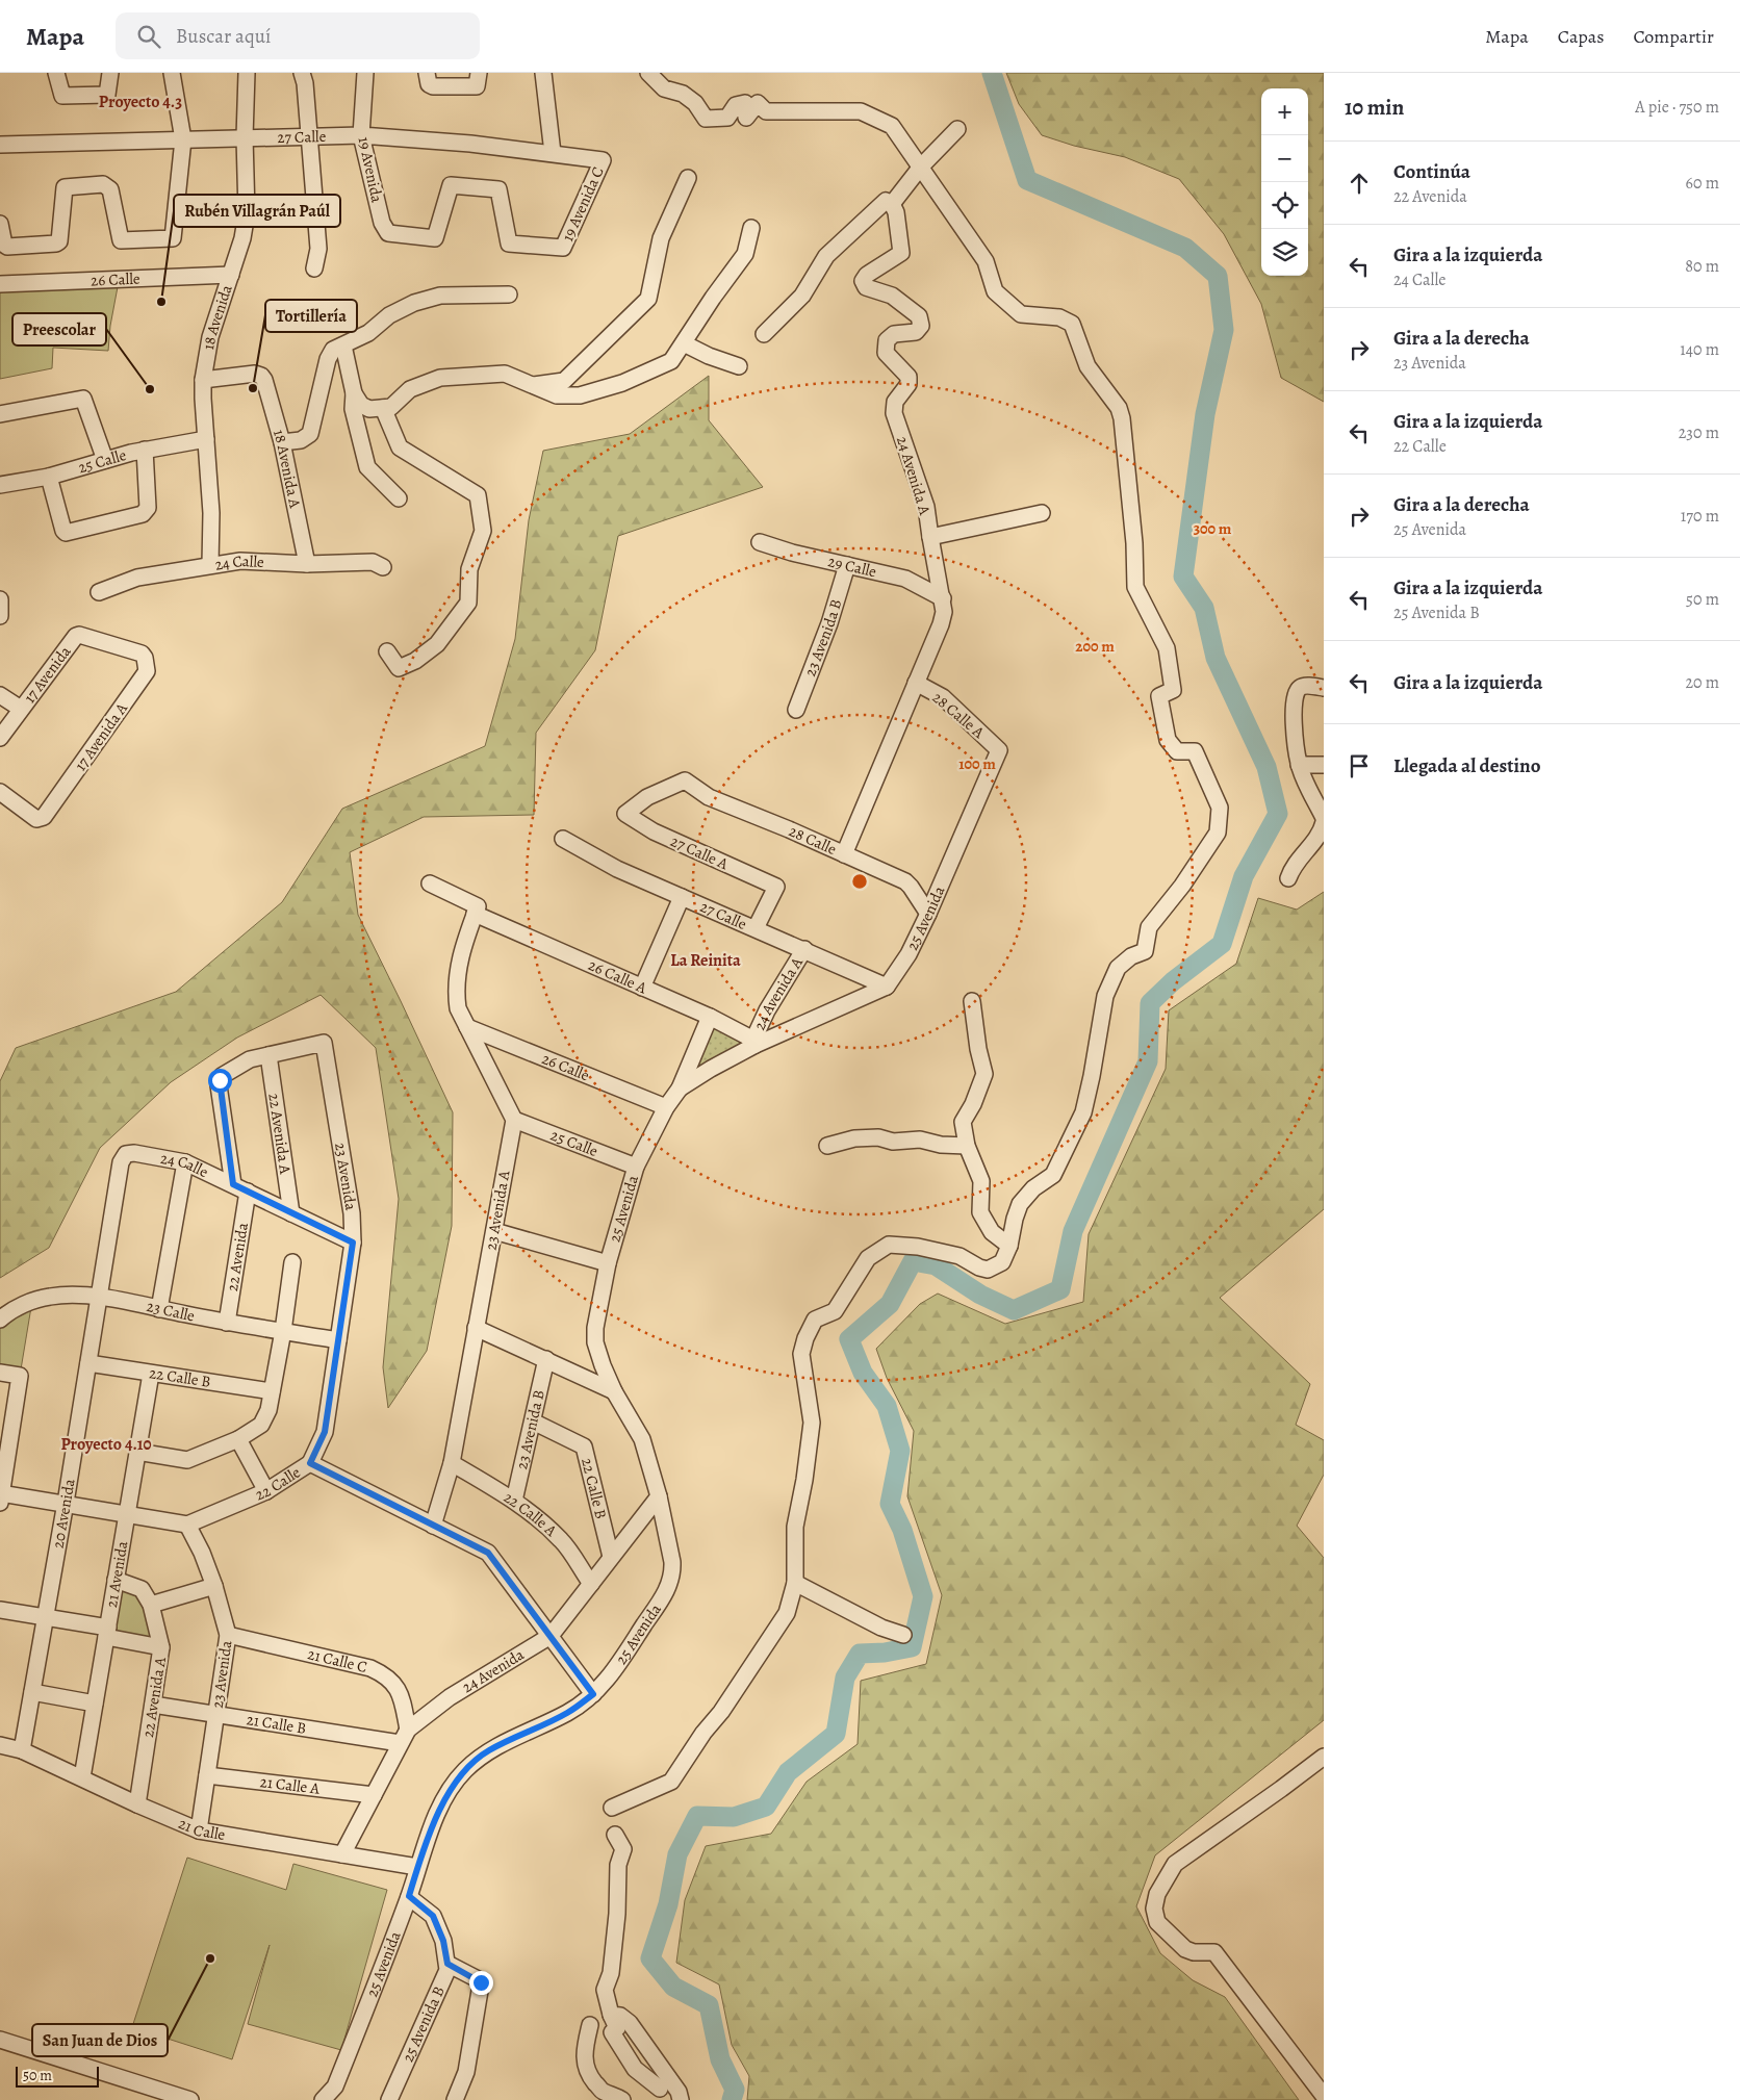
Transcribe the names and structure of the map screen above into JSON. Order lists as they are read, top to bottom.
{
  "streets": {
    "street": [
      "27 Calle",
      "19 Avenida",
      "19 Avenida C",
      "26 Calle",
      "18 Avenida",
      "25 Calle",
      "18 Avenida A",
      "24 Avenida A",
      "24 Calle",
      "29 Calle",
      "23 Avenida B",
      "17 Avenida",
      "28 Calle A",
      "17 Avenida A",
      "28 Calle",
      "27 Calle A",
      "25 Avenida",
      "26 Calle A",
      "22 Avenida A",
      "23 Avenida",
      "23 Avenida A",
      "22 Avenida",
      "23 Calle",
      "22 Calle B",
      "22 Calle",
      "20 Avenida",
      "22 Calle A",
      "21 Avenida",
      "21 Calle C",
      "24 Avenida",
      "21 Calle B",
      "21 Calle A",
      "21 Calle",
      "25 Avenida B"
    ]
  },
  "crossings": [
    ["27 Calle", "19 Avenida"],
    ["27 Calle", "19 Avenida C"],
    ["27 Calle", "18 Avenida"],
    ["27 Calle", "24 Avenida A"],
    ["27 Calle", "27 Calle A"],
    ["27 Calle", "25 Avenida"],
    ["19 Avenida", "19 Avenida C"],
    ["26 Calle", "18 Avenida"],
    ["26 Calle", "25 Avenida"],
    ["18 Avenida", "25 Calle"],
    ["18 Avenida", "18 Avenida A"],
    ["18 Avenida", "24 Calle"],
    ["25 Calle", "25 Avenida"],
    ["25 Calle", "23 Avenida A"],
    ["18 Avenida A", "24 Calle"],
    ["24 Avenida A", "29 Calle"],
    ["24 Avenida A", "28 Calle A"],
    ["24 Avenida A", "28 Calle"],
    ["24 Avenida A", "25 Avenida"],
    ["24 Avenida A", "26 Calle A"],
    ["24 Calle", "22 Avenida A"],
    ["24 Calle", "23 Avenida"],
    ["24 Calle", "22 Avenida"],
    ["24 Calle", "20 Avenida"],
    ["29 Calle", "23 Avenida B"],
    ["23 Avenida B", "22 Calle B"],
    ["23 Avenida B", "22 Calle A"],
    ["17 Avenida", "17 Avenida A"],
    ["28 Calle A", "25 Avenida"],
    ["28 Calle", "27 Calle A"],
    ["28 Calle", "25 Avenida"],
    ["25 Avenida", "26 Calle A"],
    ["25 Avenida", "22 Calle"],
    ["25 Avenida", "24 Avenida"],
    ["25 Avenida", "21 Calle"],
    ["22 Avenida A", "23 Avenida"],
    ["22 Avenida A", "21 Avenida"],
    ["22 Avenida A", "21 Calle B"],
    ["22 Avenida A", "21 Calle"],
    ["23 Avenida", "23 Calle"],
    ["23 Avenida", "22 Calle"],
    ["23 Avenida", "21 Calle C"],
    ["23 Avenida", "21 Calle B"],
    ["23 Avenida", "21 Calle A"],
    ["23 Avenida", "21 Calle"],
    ["23 Avenida A", "22 Calle"],
    ["23 Avenida A", "22 Calle A"],
    ["22 Avenida", "23 Calle"],
    ["23 Calle", "20 Avenida"],
    ["22 Calle B", "20 Avenida"],
    ["22 Calle B", "21 Avenida"],
    ["22 Calle B", "24 Avenida"],
    ["22 Calle", "24 Avenida"],
    ["20 Avenida", "21 Calle"],
    ["22 Calle A", "24 Avenida"],
    ["21 Avenida", "21 Calle"],
    ["21 Calle C", "24 Avenida"],
    ["21 Calle C", "21 Calle B"],
    ["24 Avenida", "21 Calle B"],
    ["24 Avenida", "21 Calle A"],
    ["24 Avenida", "21 Calle"]
  ],
  "districts": ["Proyecto 4.3", "La Reinita", "Proyecto 4.10"],
  "places": [
    "Rubén Villagrán Paúl",
    "Tortillería",
    "Preescolar",
    "San Juan de Dios"
  ],
  "scale_bar": "50 m",
  "page": {
    "header": "Mapa",
    "search": "Buscar aquí",
    "nav": ["Mapa", "Capas", "Compartir"],
    "heading": ["10 min", "A pie · 750 m"],
    "map_buttons": ["+", "−"],
    "list": [
      ["Continúa", "22 Avenida", "60 m"],
      ["Gira a la izquierda", "24 Calle", "80 m"],
      ["Gira a la derecha", "23 Avenida", "140 m"],
      ["Gira a la izquierda", "22 Calle", "230 m"],
      ["Gira a la derecha", "25 Avenida", "170 m"],
      ["Gira a la izquierda", "25 Avenida B", "50 m"],
      ["Gira a la izquierda", "20 m"],
      "Llegada al destino"
    ],
    "scale": "50 m"
  },
  "rings": ["300 m", "200 m", "100 m"]
}
